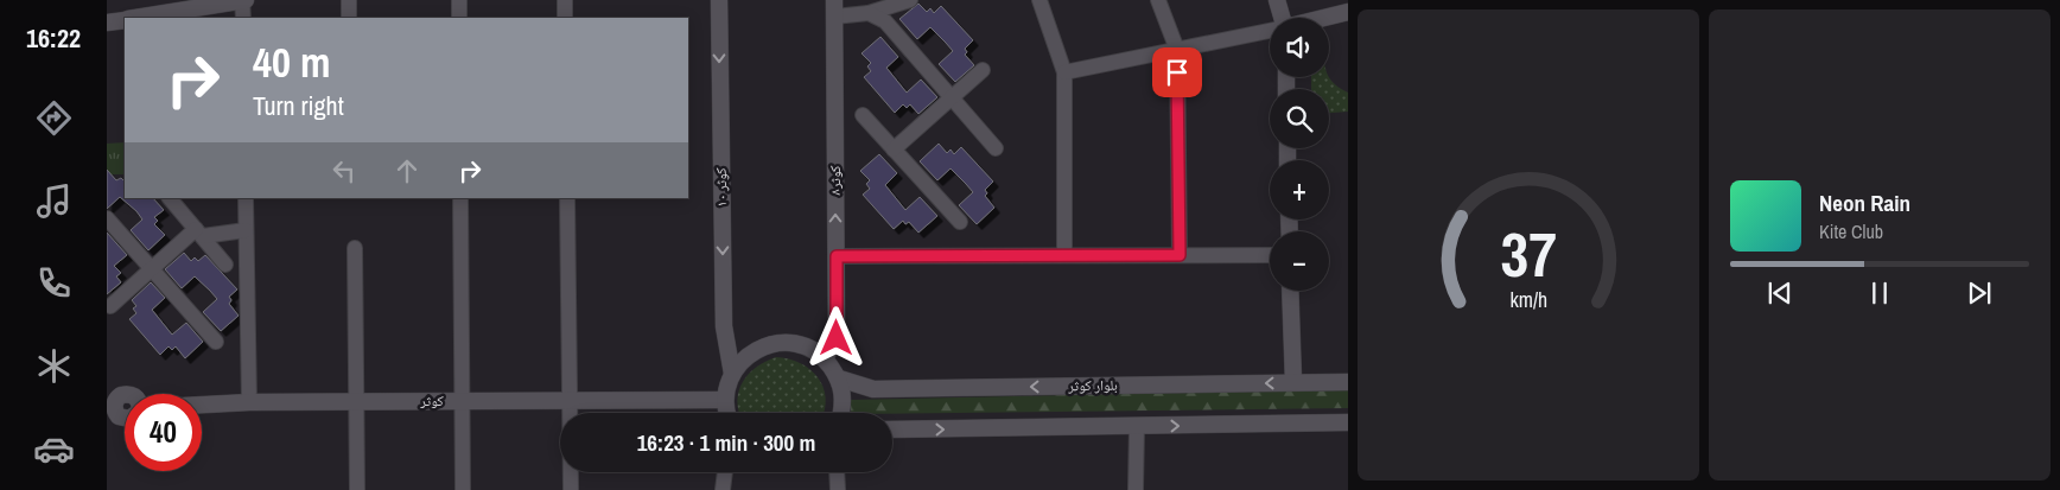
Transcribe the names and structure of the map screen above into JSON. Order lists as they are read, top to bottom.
{
  "streets": {
    "main road": [
      "کوثر۸",
      "کوثر ۱۰",
      "بلوار کوثر",
      "کوثر"
    ]
  },
  "one_way": ["کوثر۸", "کوثر ۱۰"],
  "page": {
    "tabs": "16:22",
    "map_buttons": ["+", "−"],
    "turn": ["40 m", "Turn right"],
    "song": ["Neon Rain", "Kite Club"],
    "limit": "40",
    "trip": "16:23 · 1 min · 300 m",
    "gauge": ["37", "km/h"]
  }
}
